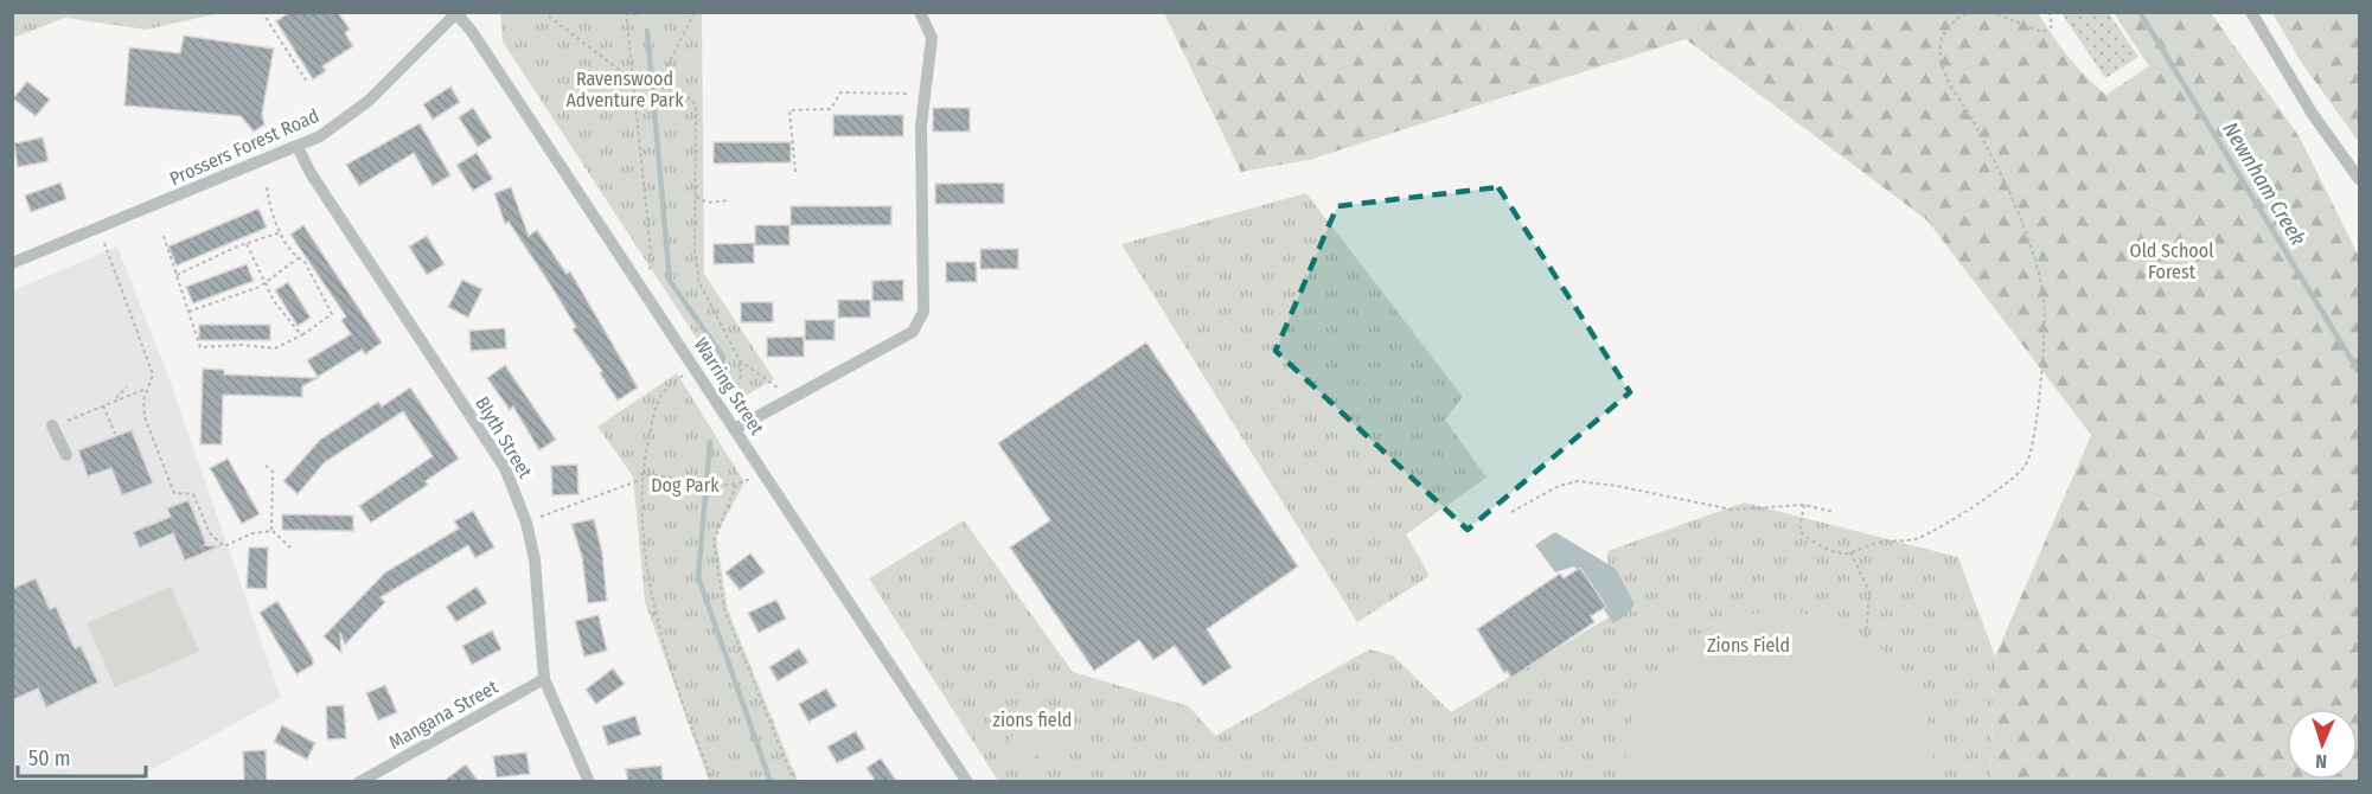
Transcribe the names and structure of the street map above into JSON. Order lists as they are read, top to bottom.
{
  "streets": {
    "street": [
      "Prossers Forest Road",
      "Warring Street",
      "Blyth Street",
      "Mangana Street"
    ]
  },
  "crossings": [
    ["Prossers Forest Road", "Warring Street"],
    ["Prossers Forest Road", "Blyth Street"],
    ["Blyth Street", "Mangana Street"]
  ],
  "water": ["Newnham Creek"],
  "parks": [
    "Ravenswood Adventure Park",
    "Old School Forest",
    "Dog Park",
    "Zions Field",
    "zions field"
  ],
  "scale_bar": "50 m",
  "north": "bottom"
}
